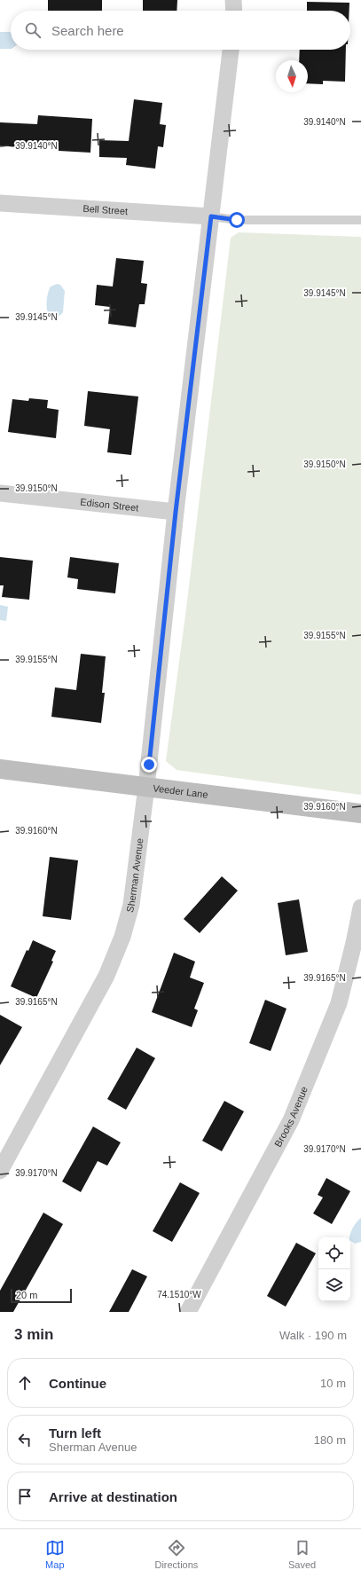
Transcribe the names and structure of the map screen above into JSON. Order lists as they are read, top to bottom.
{
  "streets": {
    "street": [
      "Bell Street",
      "Edison Street",
      "Veeder Lane",
      "Sherman Avenue",
      "Brooks Avenue"
    ]
  },
  "crossings": [
    ["Bell Street", "Sherman Avenue"],
    ["Edison Street", "Sherman Avenue"],
    ["Veeder Lane", "Sherman Avenue"]
  ],
  "scale_bar": "20 m",
  "north": "bottom",
  "page": {
    "search": "Search here",
    "scale": "20 m",
    "heading": ["3 min", "Walk · 190 m"],
    "list": [
      ["Continue", "10 m"],
      ["Turn left", "Sherman Avenue", "180 m"],
      "Arrive at destination"
    ],
    "nav": ["Map", "Directions", "Saved"]
  },
  "coordinates": [
    "39.9140°N",
    "39.9145°N",
    "39.9150°N",
    "39.9155°N",
    "39.9160°N",
    "39.9165°N",
    "39.9170°N",
    "74.1510°W"
  ]
}
